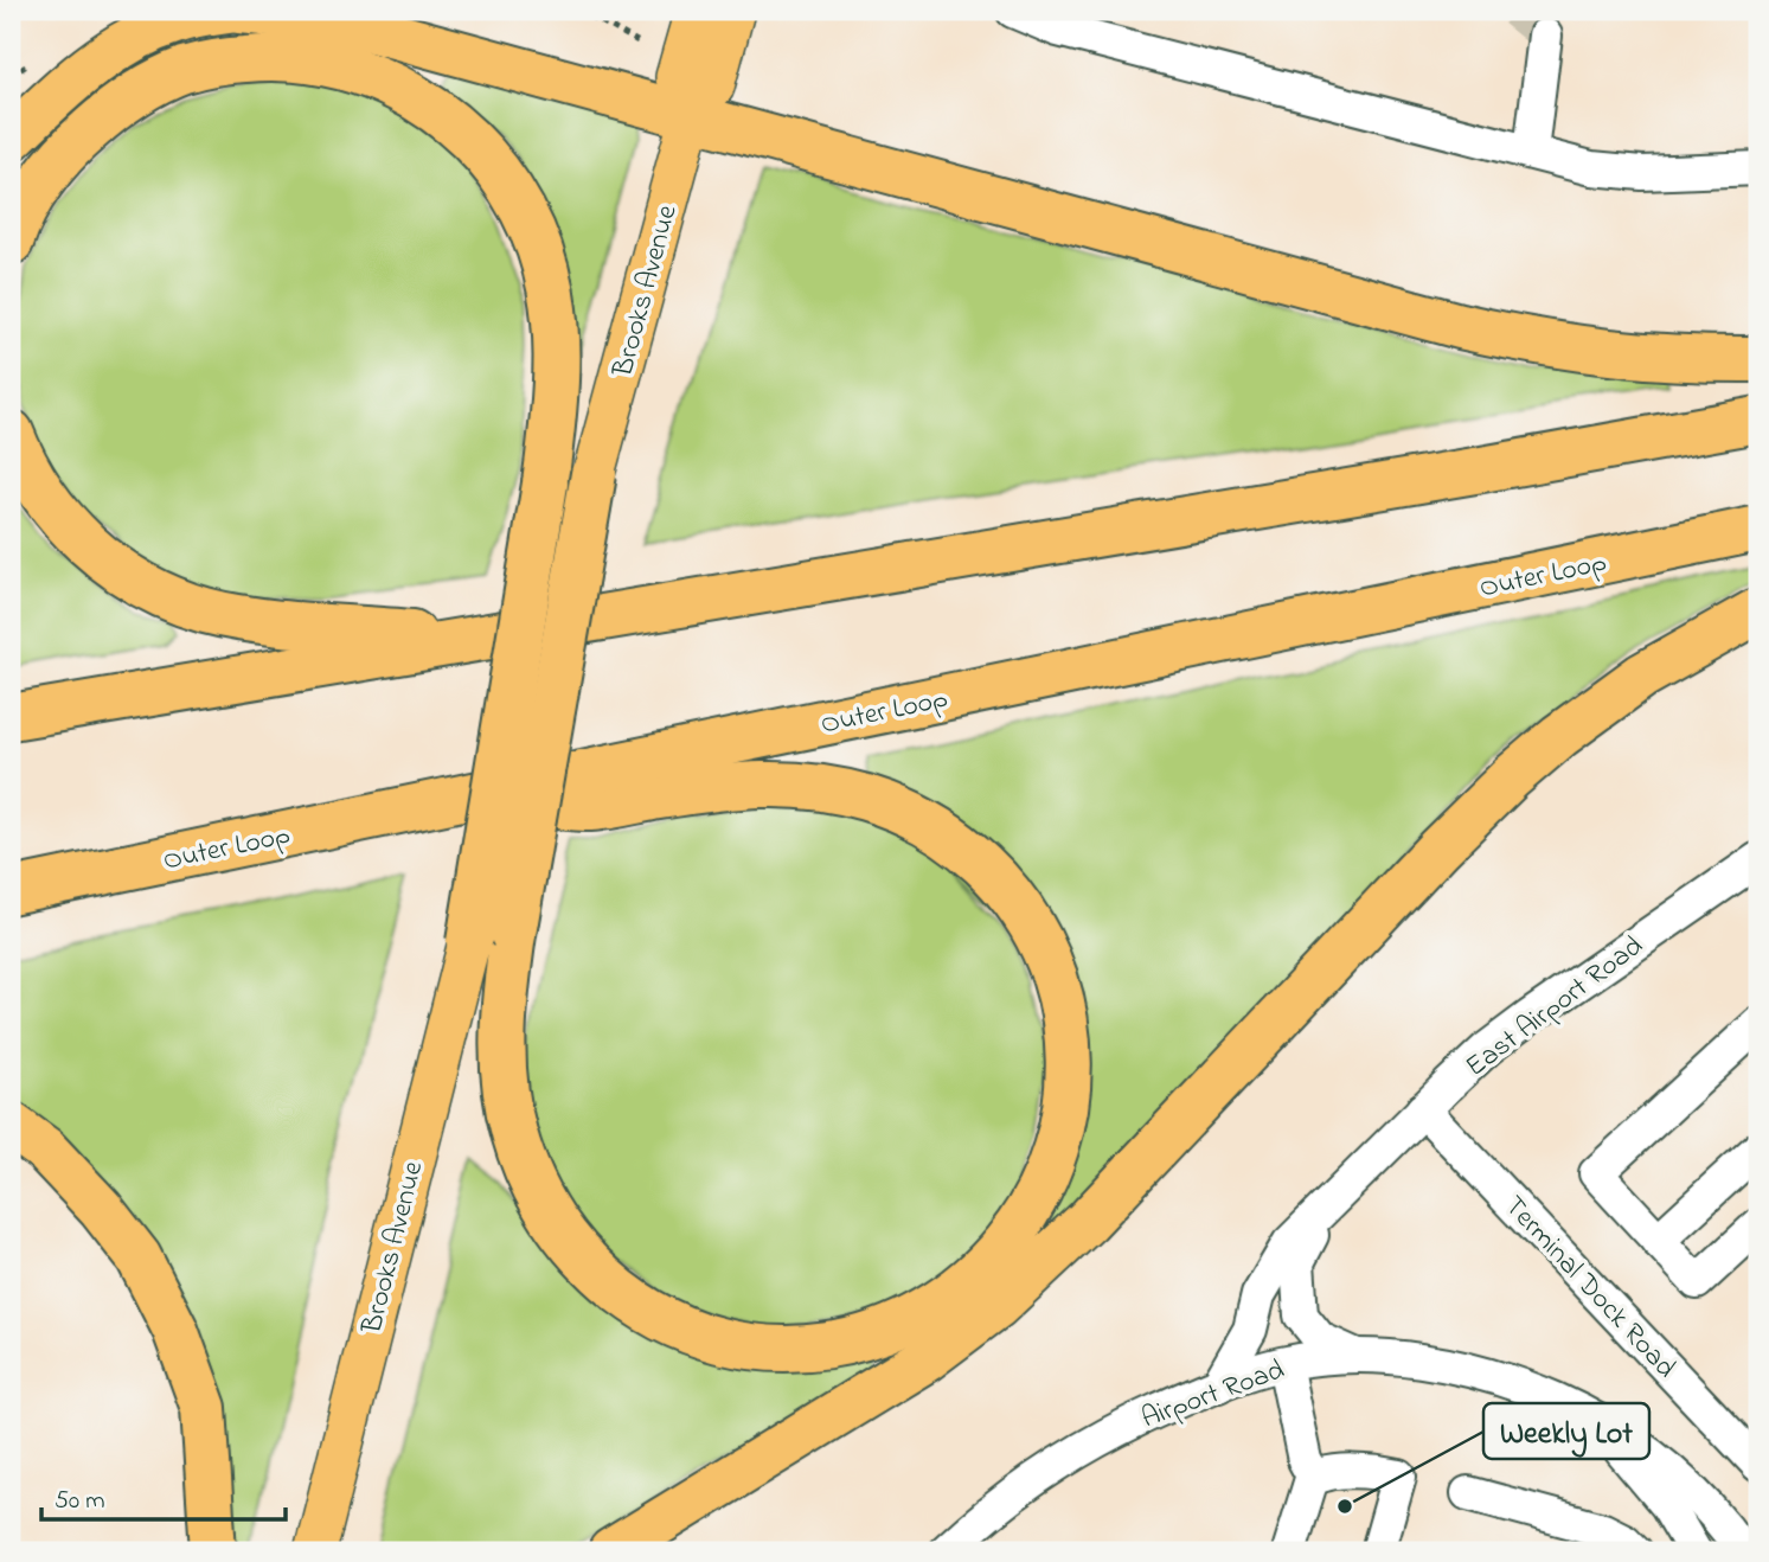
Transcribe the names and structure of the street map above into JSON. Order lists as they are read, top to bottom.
{
  "streets": {
    "highway": ["Outer Loop"],
    "main road": ["Brooks Avenue"],
    "street": ["East Airport Road", "Terminal Dock Road", "Airport Road"]
  },
  "crossings": [
    ["East Airport Road", "Terminal Dock Road"],
    ["East Airport Road", "Airport Road"]
  ],
  "places": ["Weekly Lot"],
  "scale_bar": "50 m"
}
